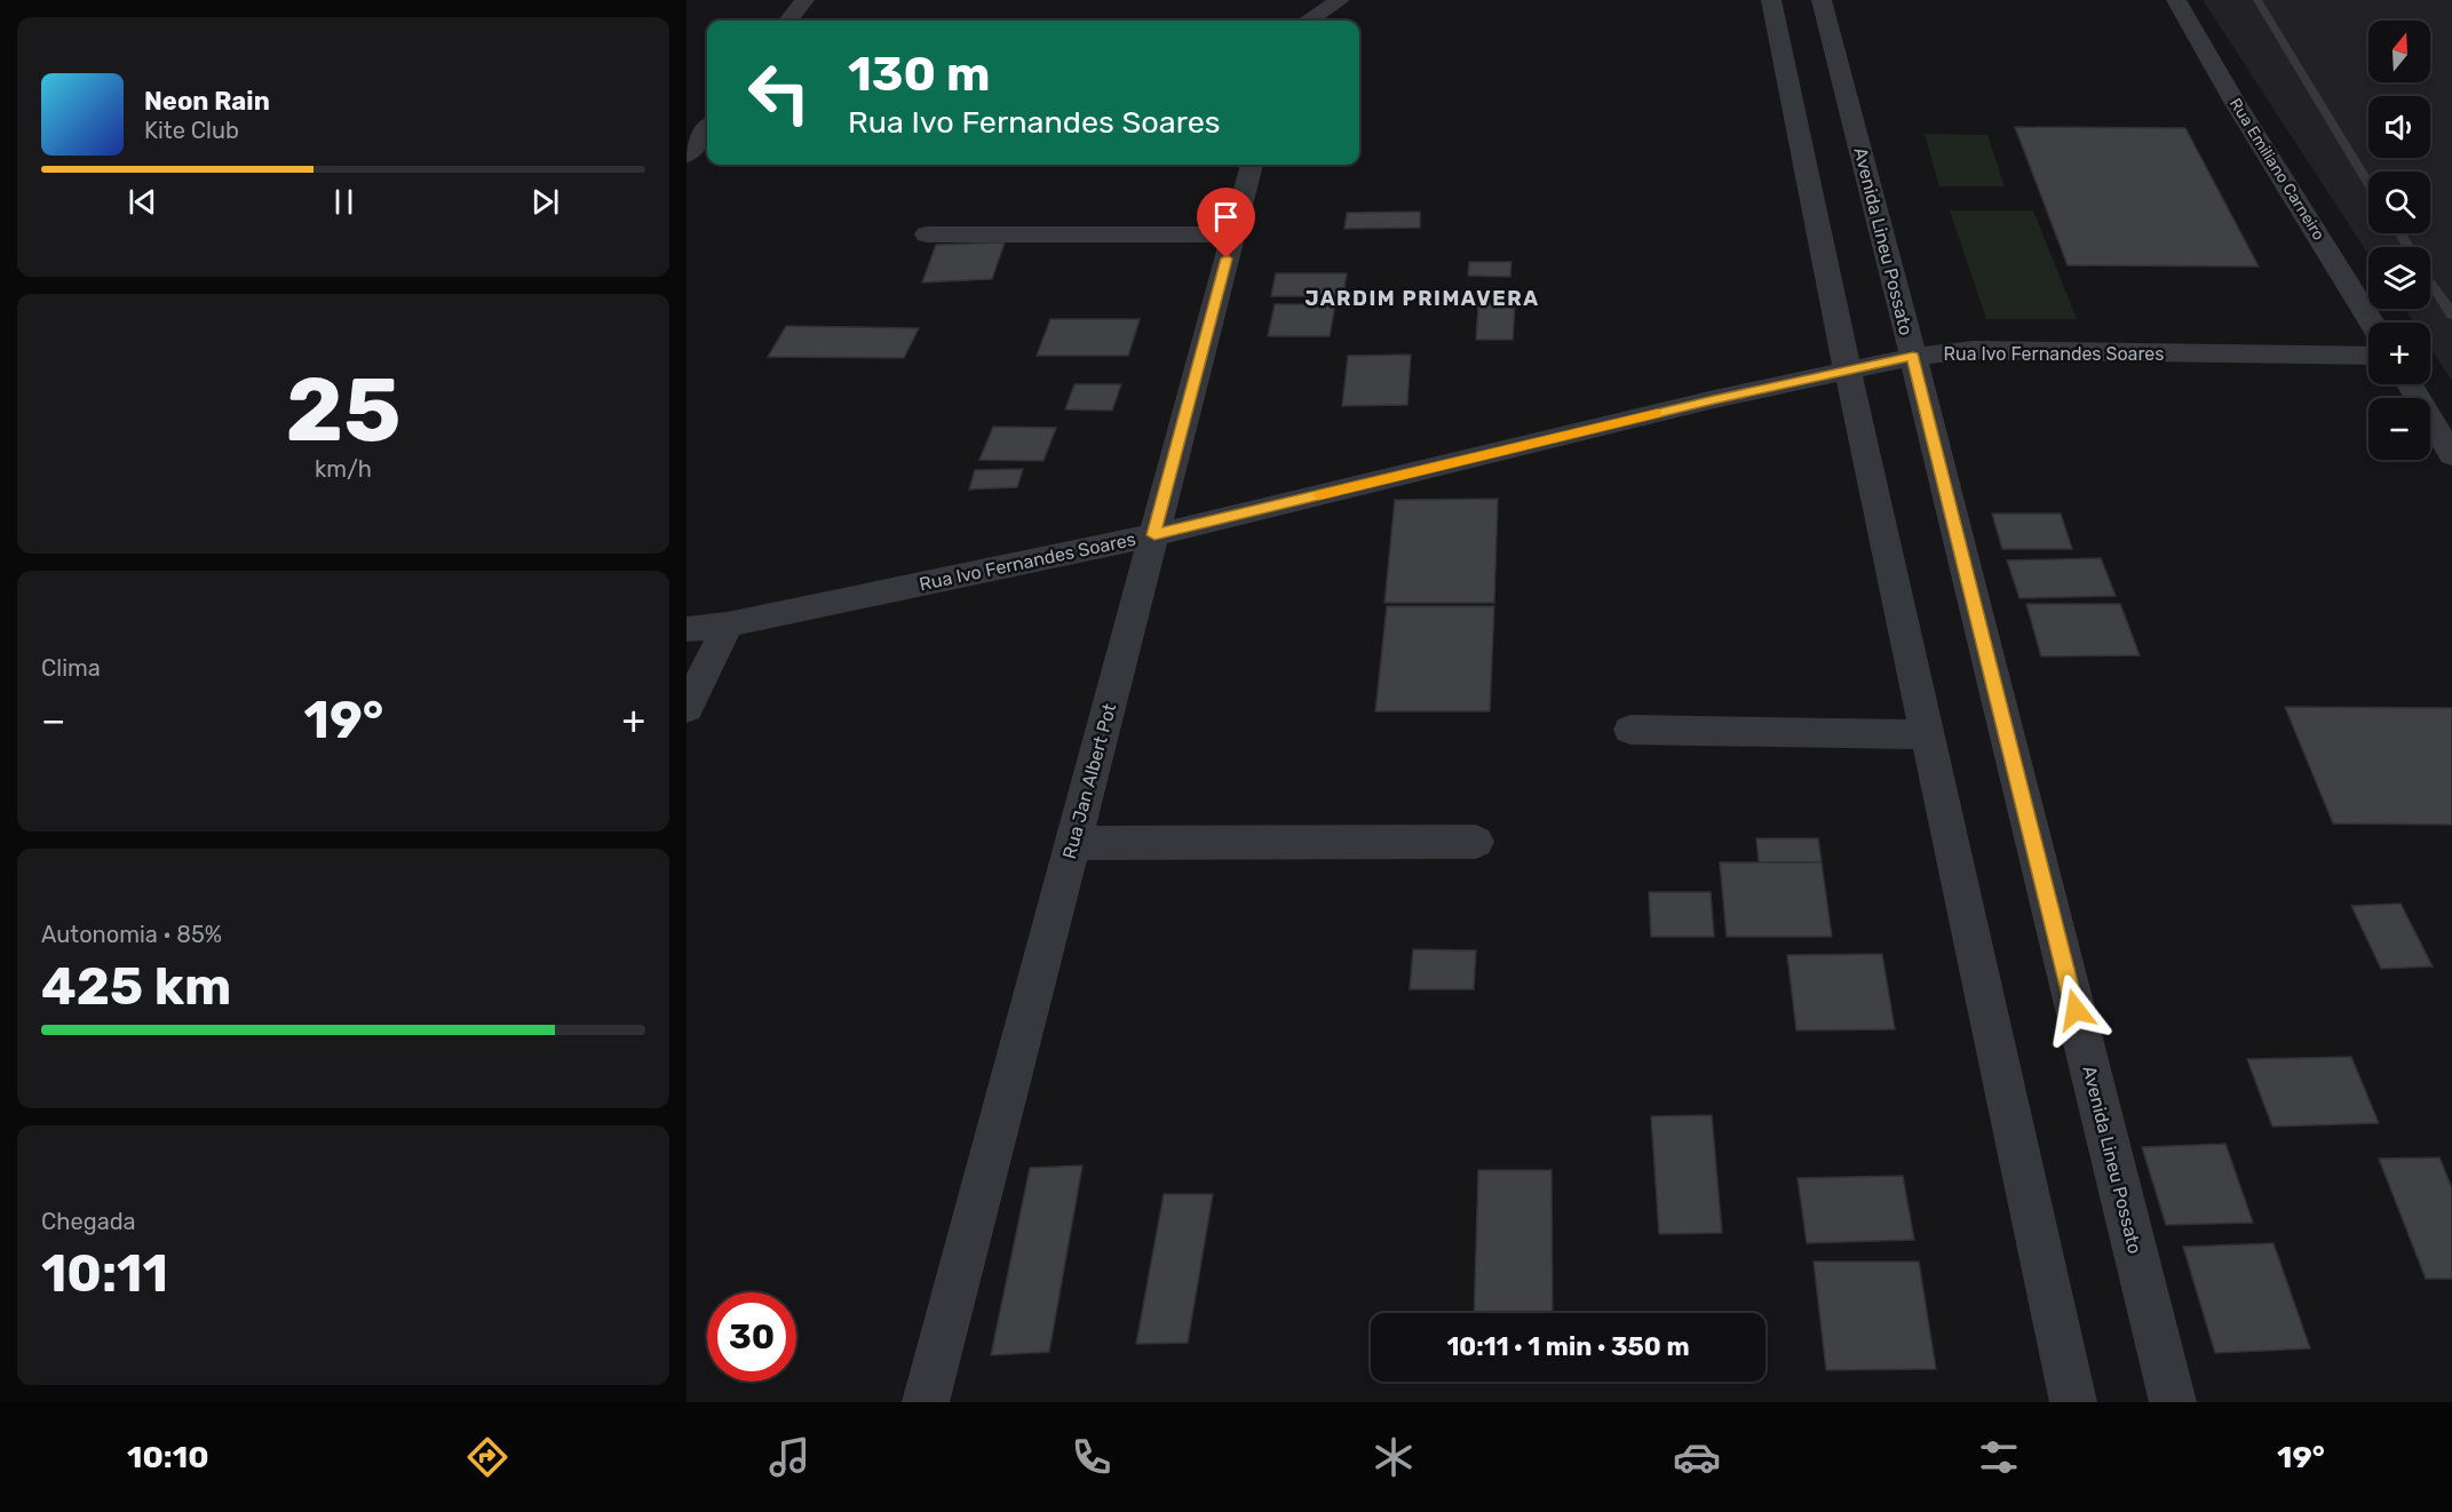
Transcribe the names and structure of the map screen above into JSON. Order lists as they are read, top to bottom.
{
  "streets": {
    "street": [
      "Rua Emiliano Carneiro",
      "Avenida Lineu Possato",
      "Rua Ivo Fernandes Soares",
      "Rua Jan Albert Pot"
    ]
  },
  "crossings": [
    ["Avenida Lineu Possato", "Rua Ivo Fernandes Soares"],
    ["Rua Ivo Fernandes Soares", "Rua Jan Albert Pot"]
  ],
  "districts": ["JARDIM PRIMAVERA"],
  "north": "top",
  "page": {
    "map_buttons": ["+", "−"],
    "turn": ["130 m", "Rua Ivo Fernandes Soares"],
    "song": ["Neon Rain", "Kite Club"],
    "tile": [
      ["25", "km/h"],
      "Clima",
      ["Autonomia · 85%", "425 km"],
      ["Chegada", "10:11"]
    ],
    "heat": ["−", "19°", "+"],
    "limit": "30",
    "trip": "10:11 · 1 min · 350 m",
    "tabs": ["10:10", "19°"]
  }
}
